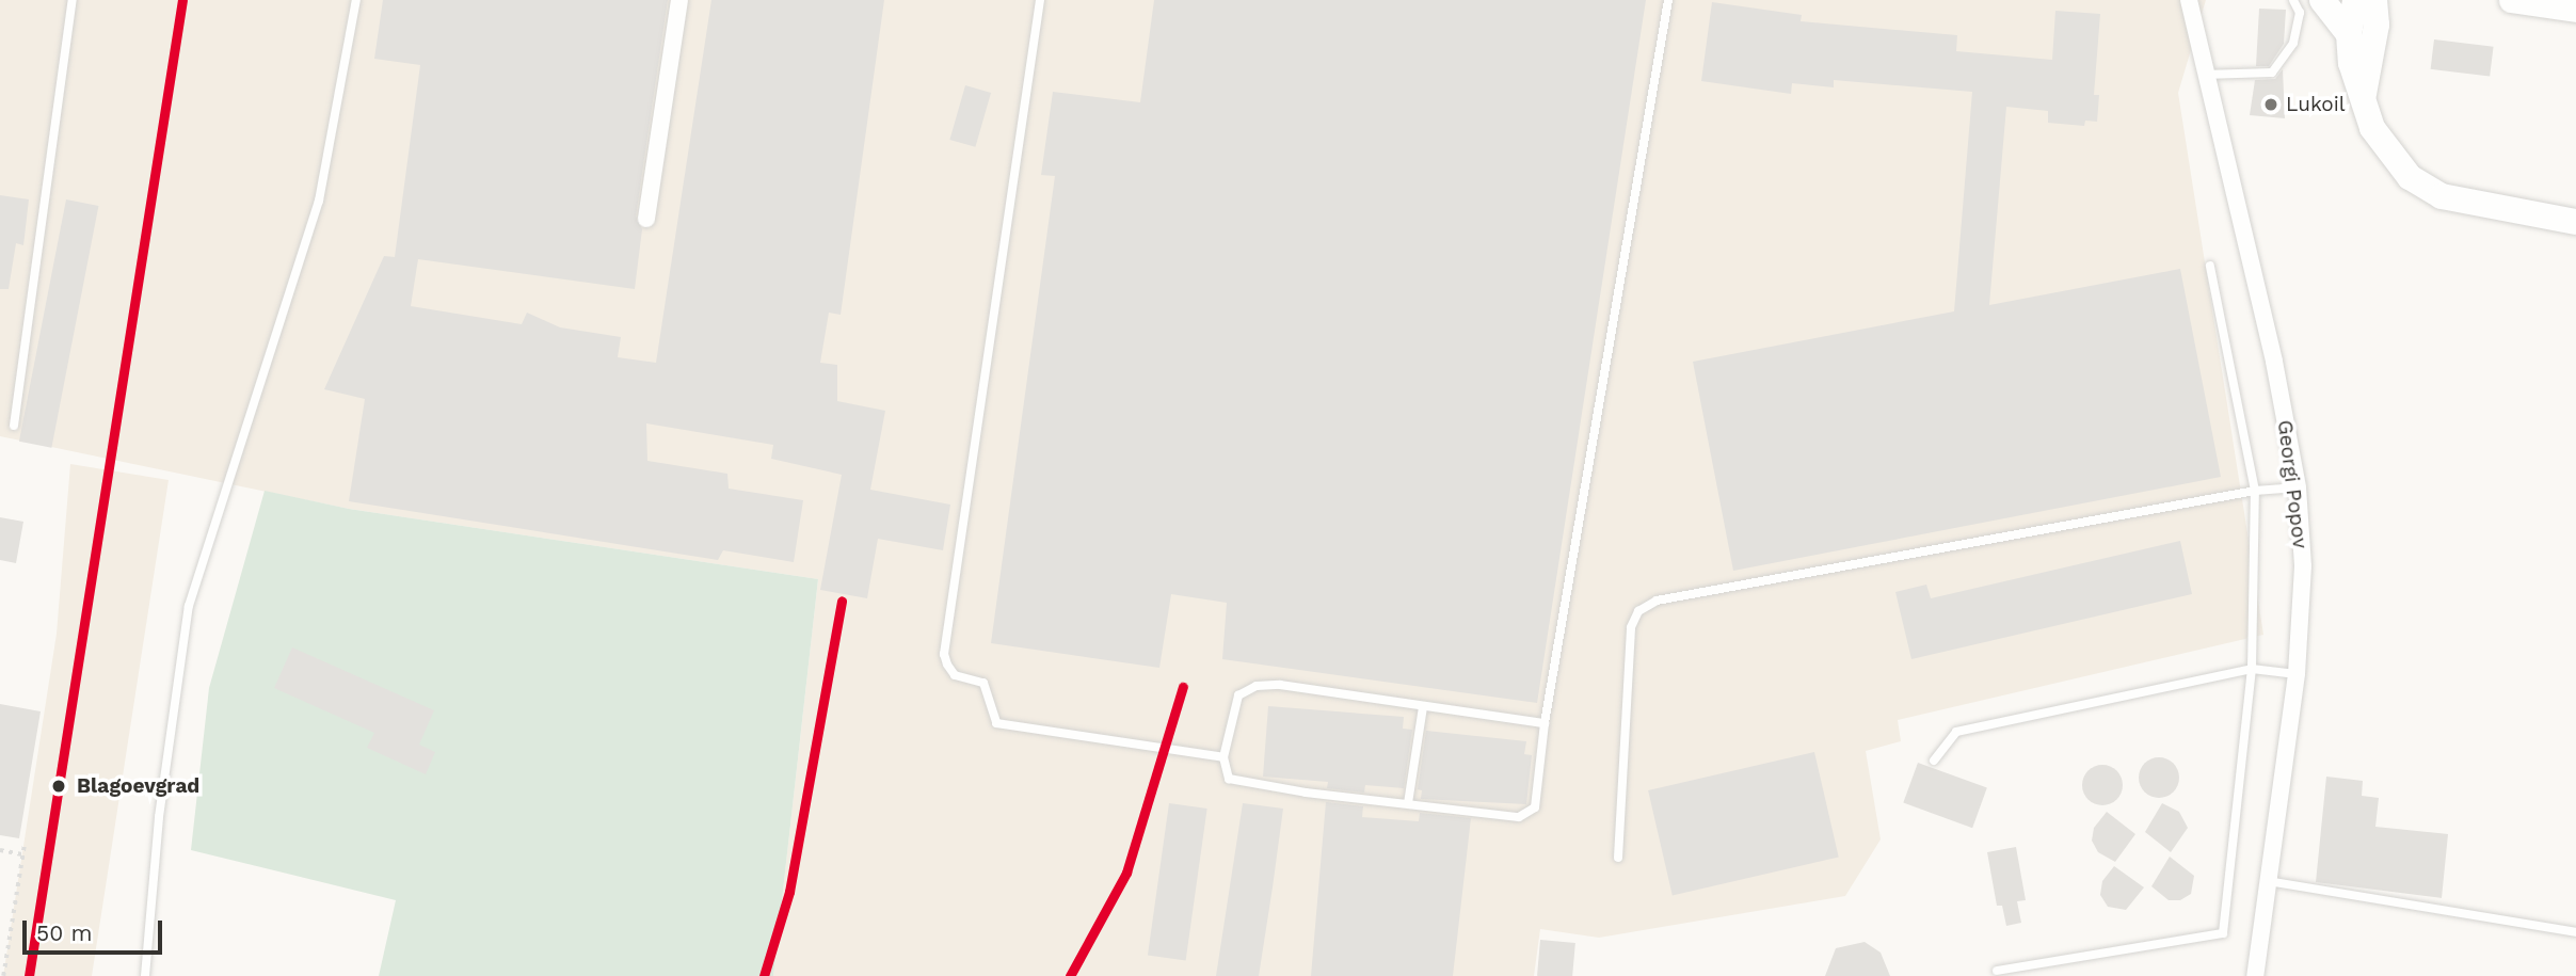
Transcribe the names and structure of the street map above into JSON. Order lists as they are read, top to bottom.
{
  "streets": {
    "street": ["Georgi Popov"]
  },
  "places": ["Lukoil", "Blagoevgrad"],
  "scale_bar": "50 m"
}
